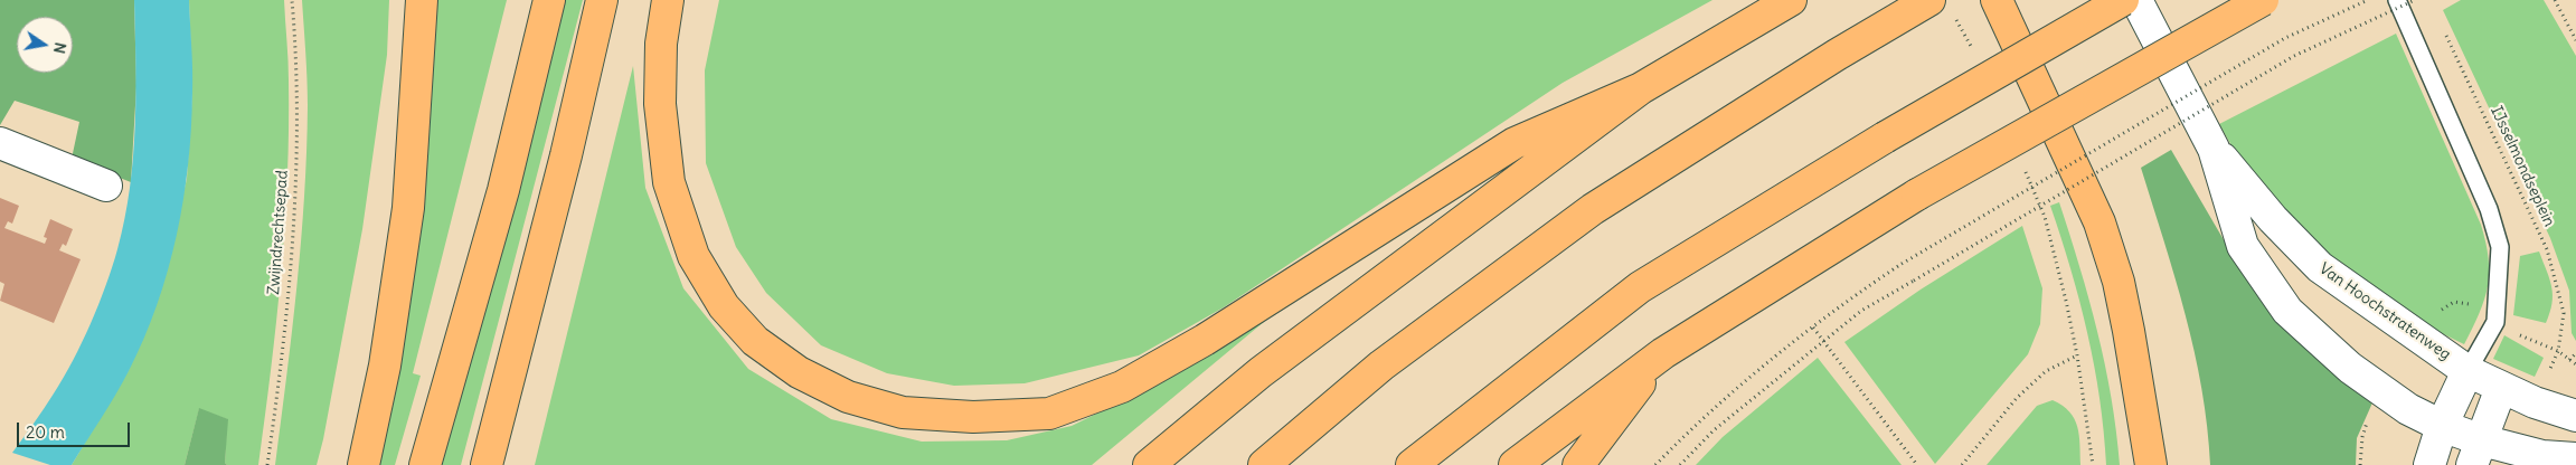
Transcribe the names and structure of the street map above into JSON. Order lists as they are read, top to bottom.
{
  "streets": {
    "street": ["Van Hoochstratenweg"],
    "path": ["IJsselmondseplein", "Zwijndrechtsepad"]
  },
  "scale_bar": "20 m",
  "north": "right"
}
